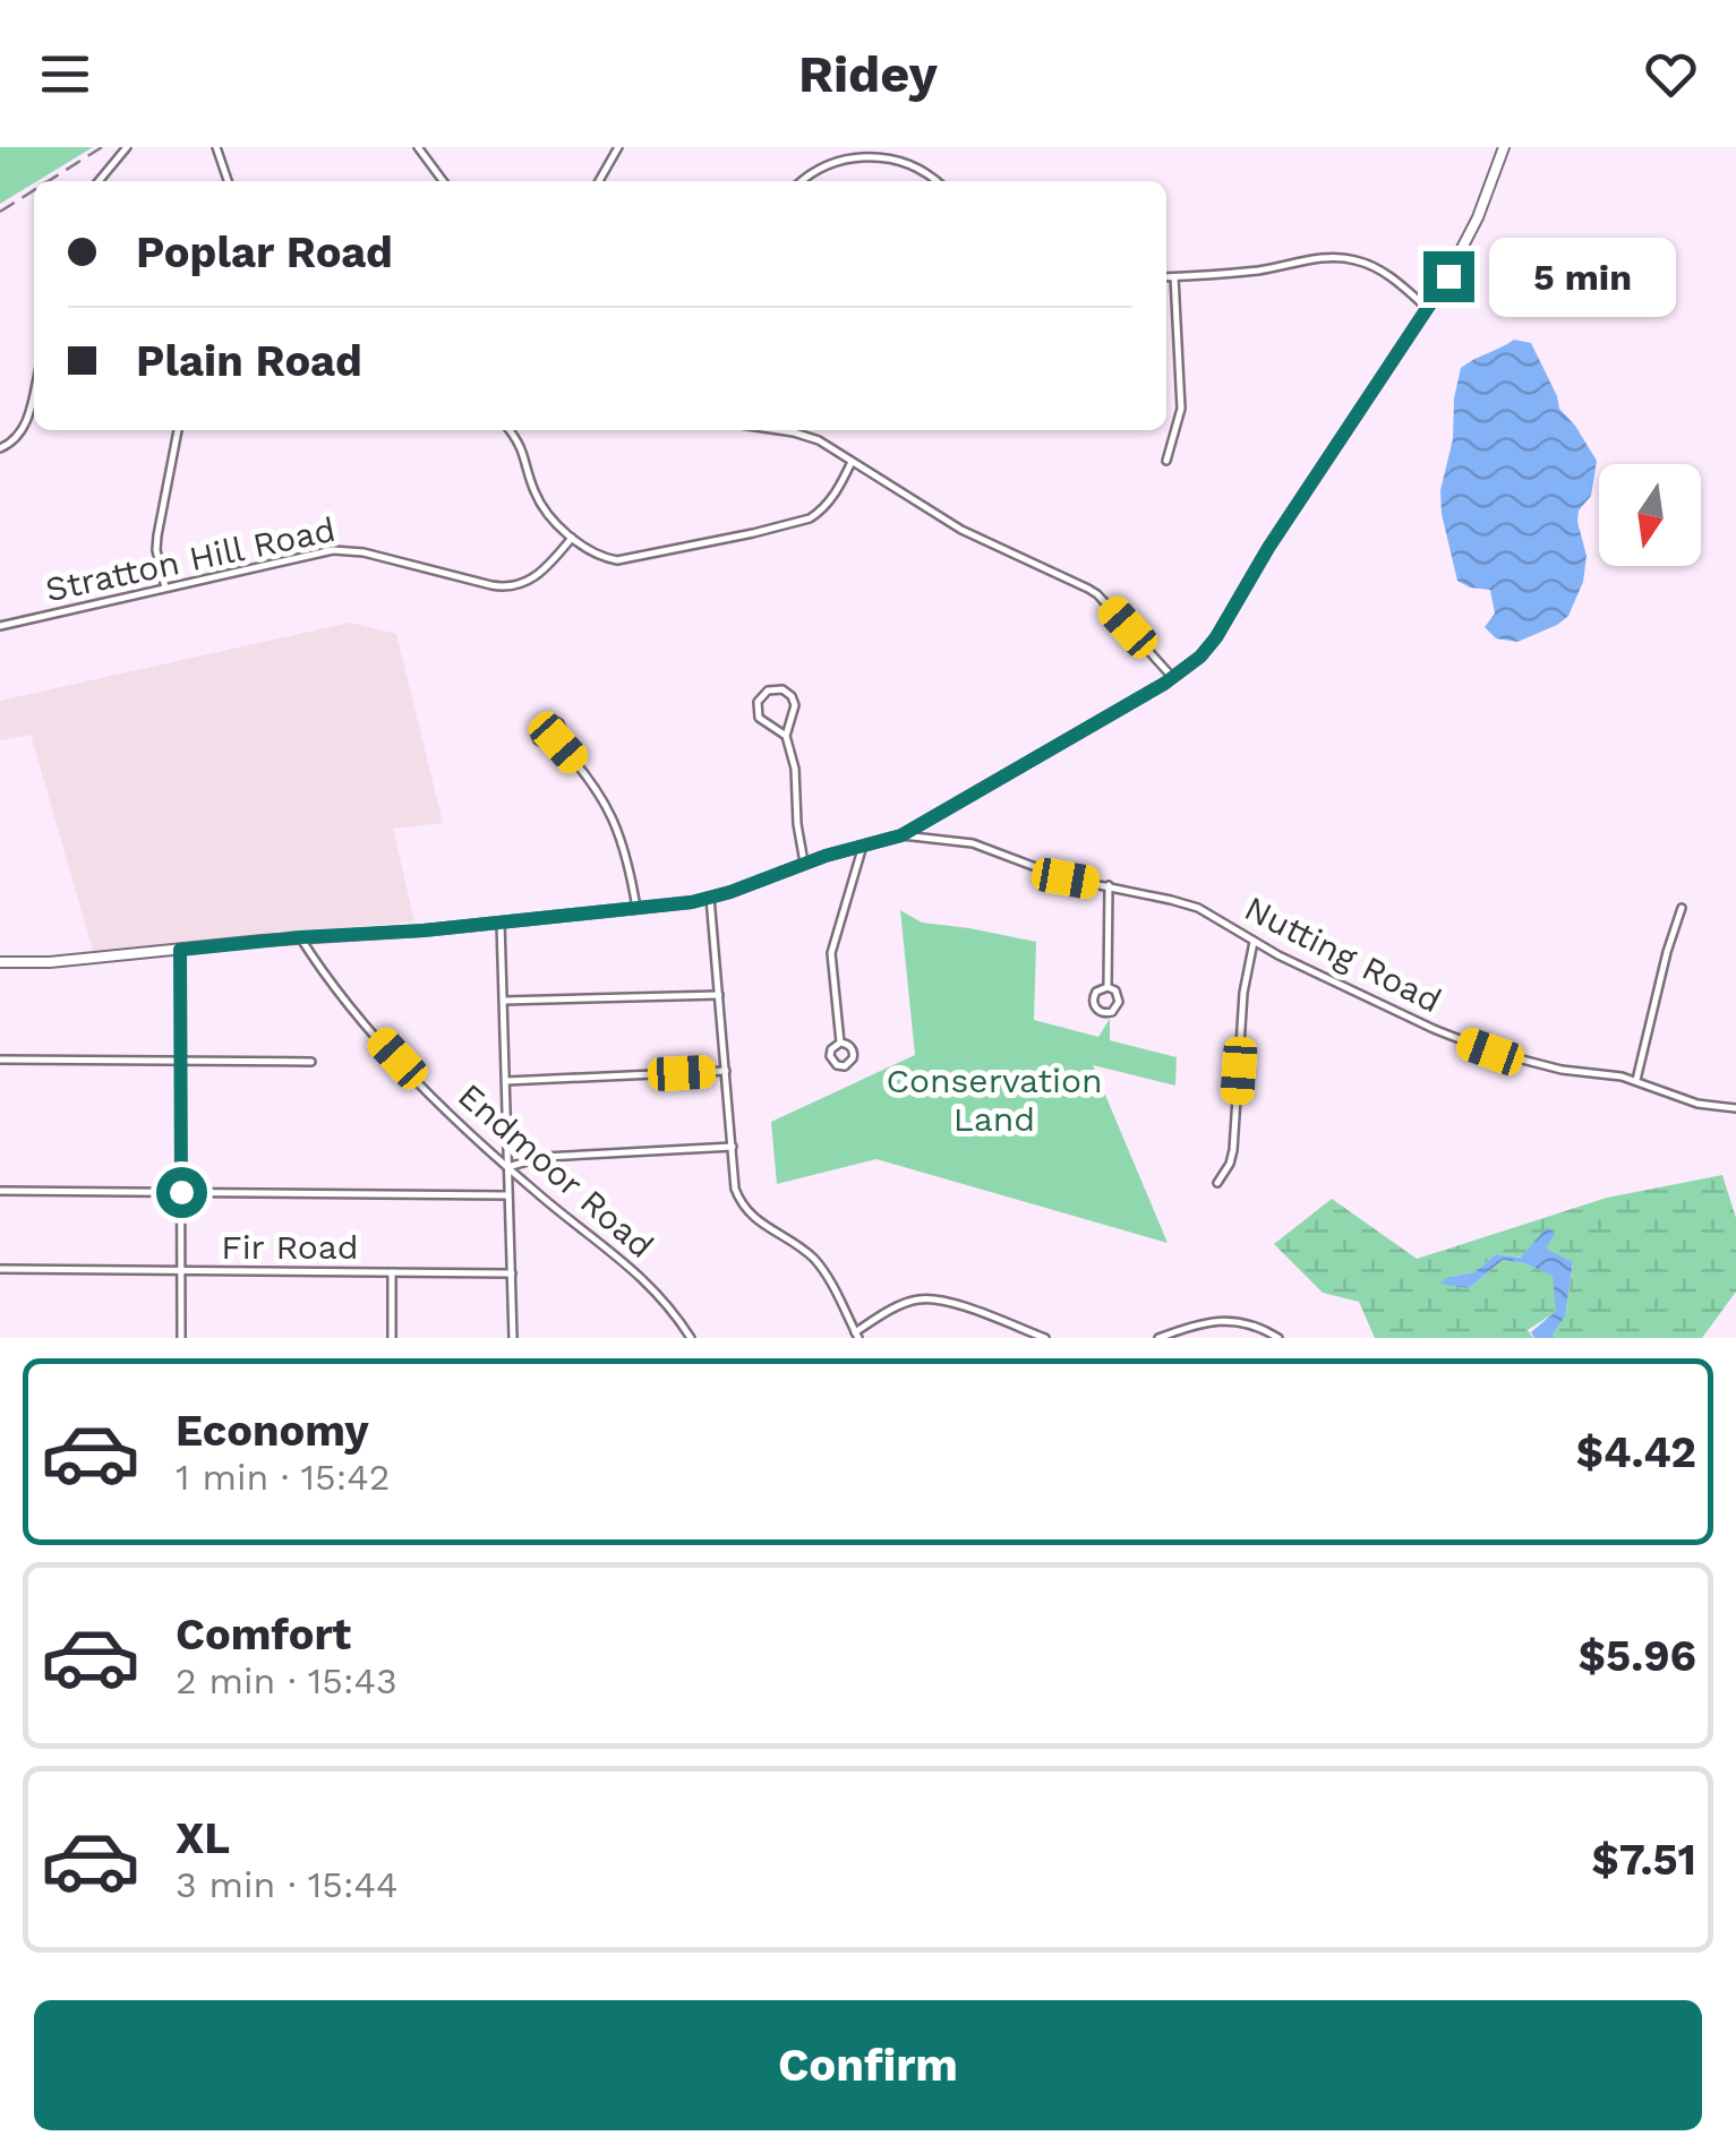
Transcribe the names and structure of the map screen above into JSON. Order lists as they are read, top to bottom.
{
  "streets": {
    "street": [
      "Stratton Hill Road",
      "Nutting Road",
      "Endmoor Road",
      "Fir Road"
    ]
  },
  "parks": ["Conservation Land"],
  "north": "bottom",
  "page": {
    "header": "Ridey",
    "banner": ["Poplar Road", "Plain Road"],
    "bubble": "5 min",
    "list": [
      {
        "name": "Economy",
        "note": "1 min · 15:42",
        "value": "$4.42"
      },
      {
        "name": "Comfort",
        "note": "2 min · 15:43",
        "value": "$5.96"
      },
      {
        "name": "XL",
        "note": "3 min · 15:44",
        "value": "$7.51"
      }
    ],
    "buttons": "Confirm"
  }
}
